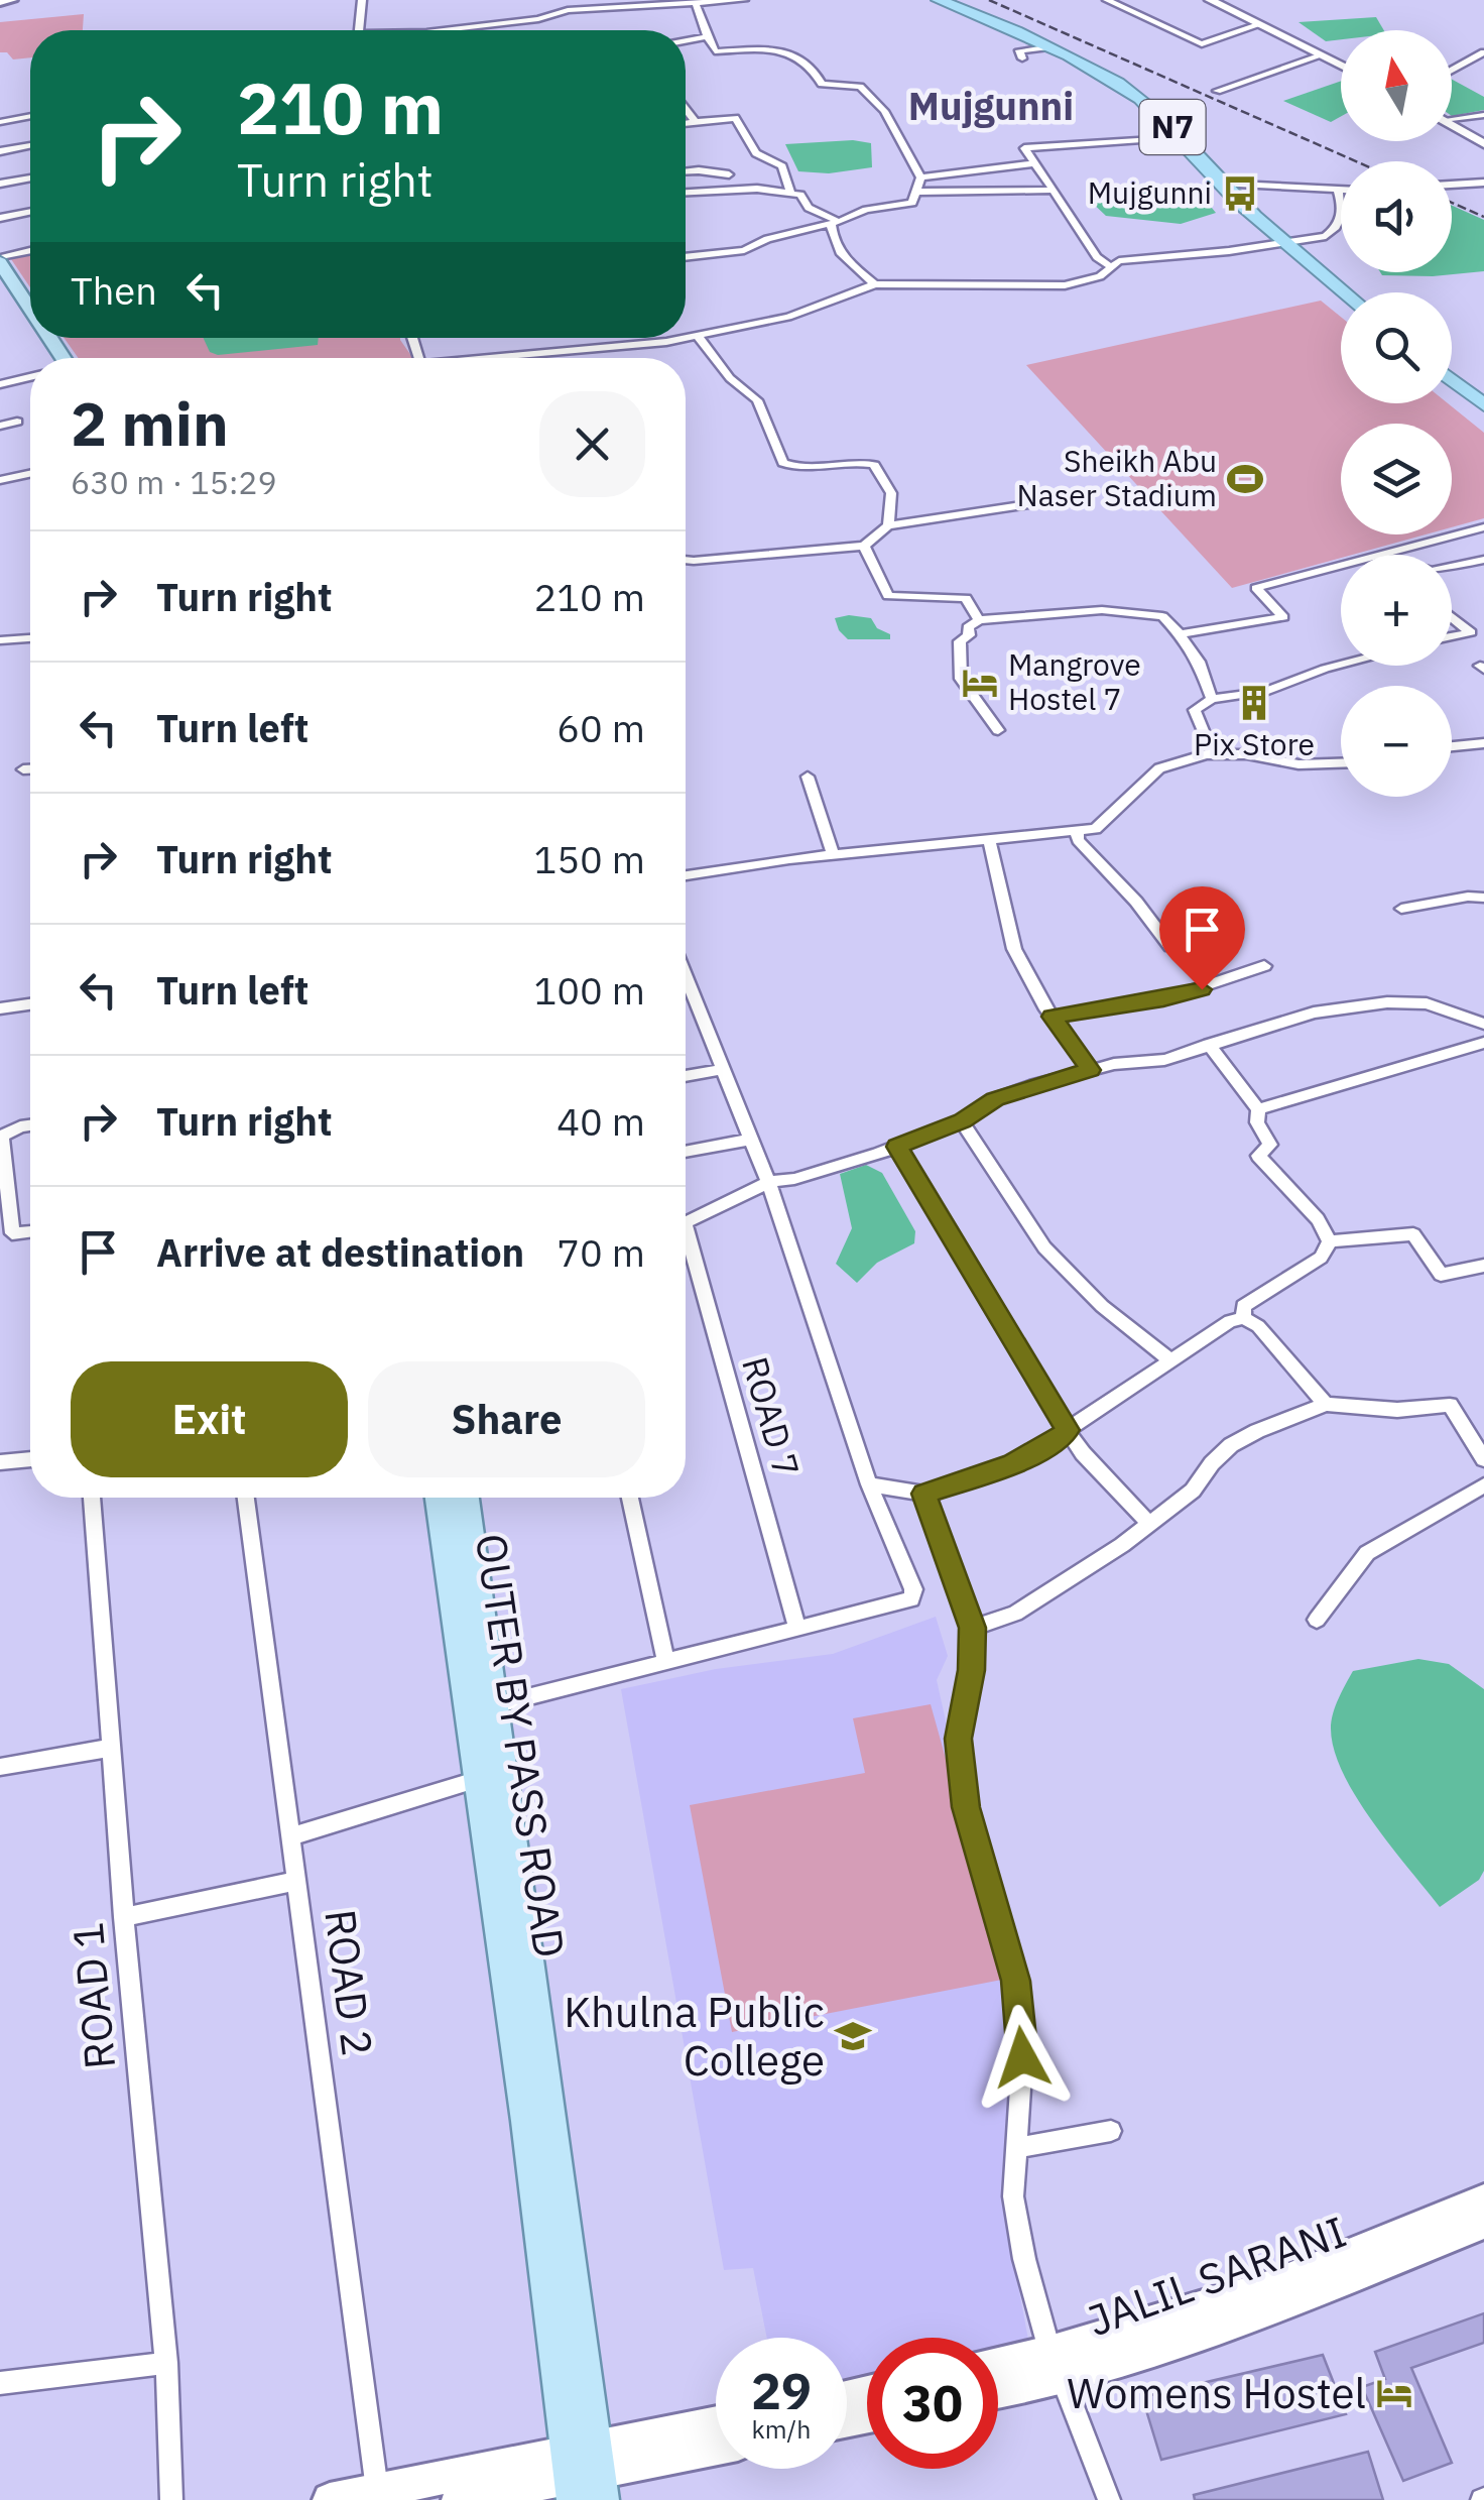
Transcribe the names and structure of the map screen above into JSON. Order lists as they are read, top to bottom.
{
  "streets": {
    "highway": ["N7"],
    "main road": ["OUTER BY PASS ROAD", "JALIL SARANI"],
    "street": ["ROAD 7", "ROAD 2", "ROAD 1"]
  },
  "districts": ["Mujgunni"],
  "places": {
    "bus stop": ["Mujgunni"],
    "sports": ["Sheikh Abu Naser Stadium"],
    "hotel": ["Mangrove Hostel 7", "Womens Hostel"],
    "building": ["Pix Store"],
    "school or university": ["Khulna Public College"]
  },
  "north": "top",
  "page": {
    "map_buttons": ["+", "−"],
    "turn": ["210 m", "Turn right"],
    "then": "Then",
    "heading": ["2 min", "630 m · 15:29"],
    "list": [
      {
        "name": "Turn right",
        "value": "210 m"
      },
      {
        "name": "Turn left",
        "value": "60 m"
      },
      {
        "name": "Turn right",
        "value": "150 m"
      },
      {
        "name": "Turn left",
        "value": "100 m"
      },
      {
        "name": "Turn right",
        "value": "40 m"
      },
      {
        "name": "Arrive at destination",
        "value": "70 m"
      }
    ],
    "buttons": ["Exit", "Share"],
    "speed": "29 km/h",
    "limit": "30"
  }
}
